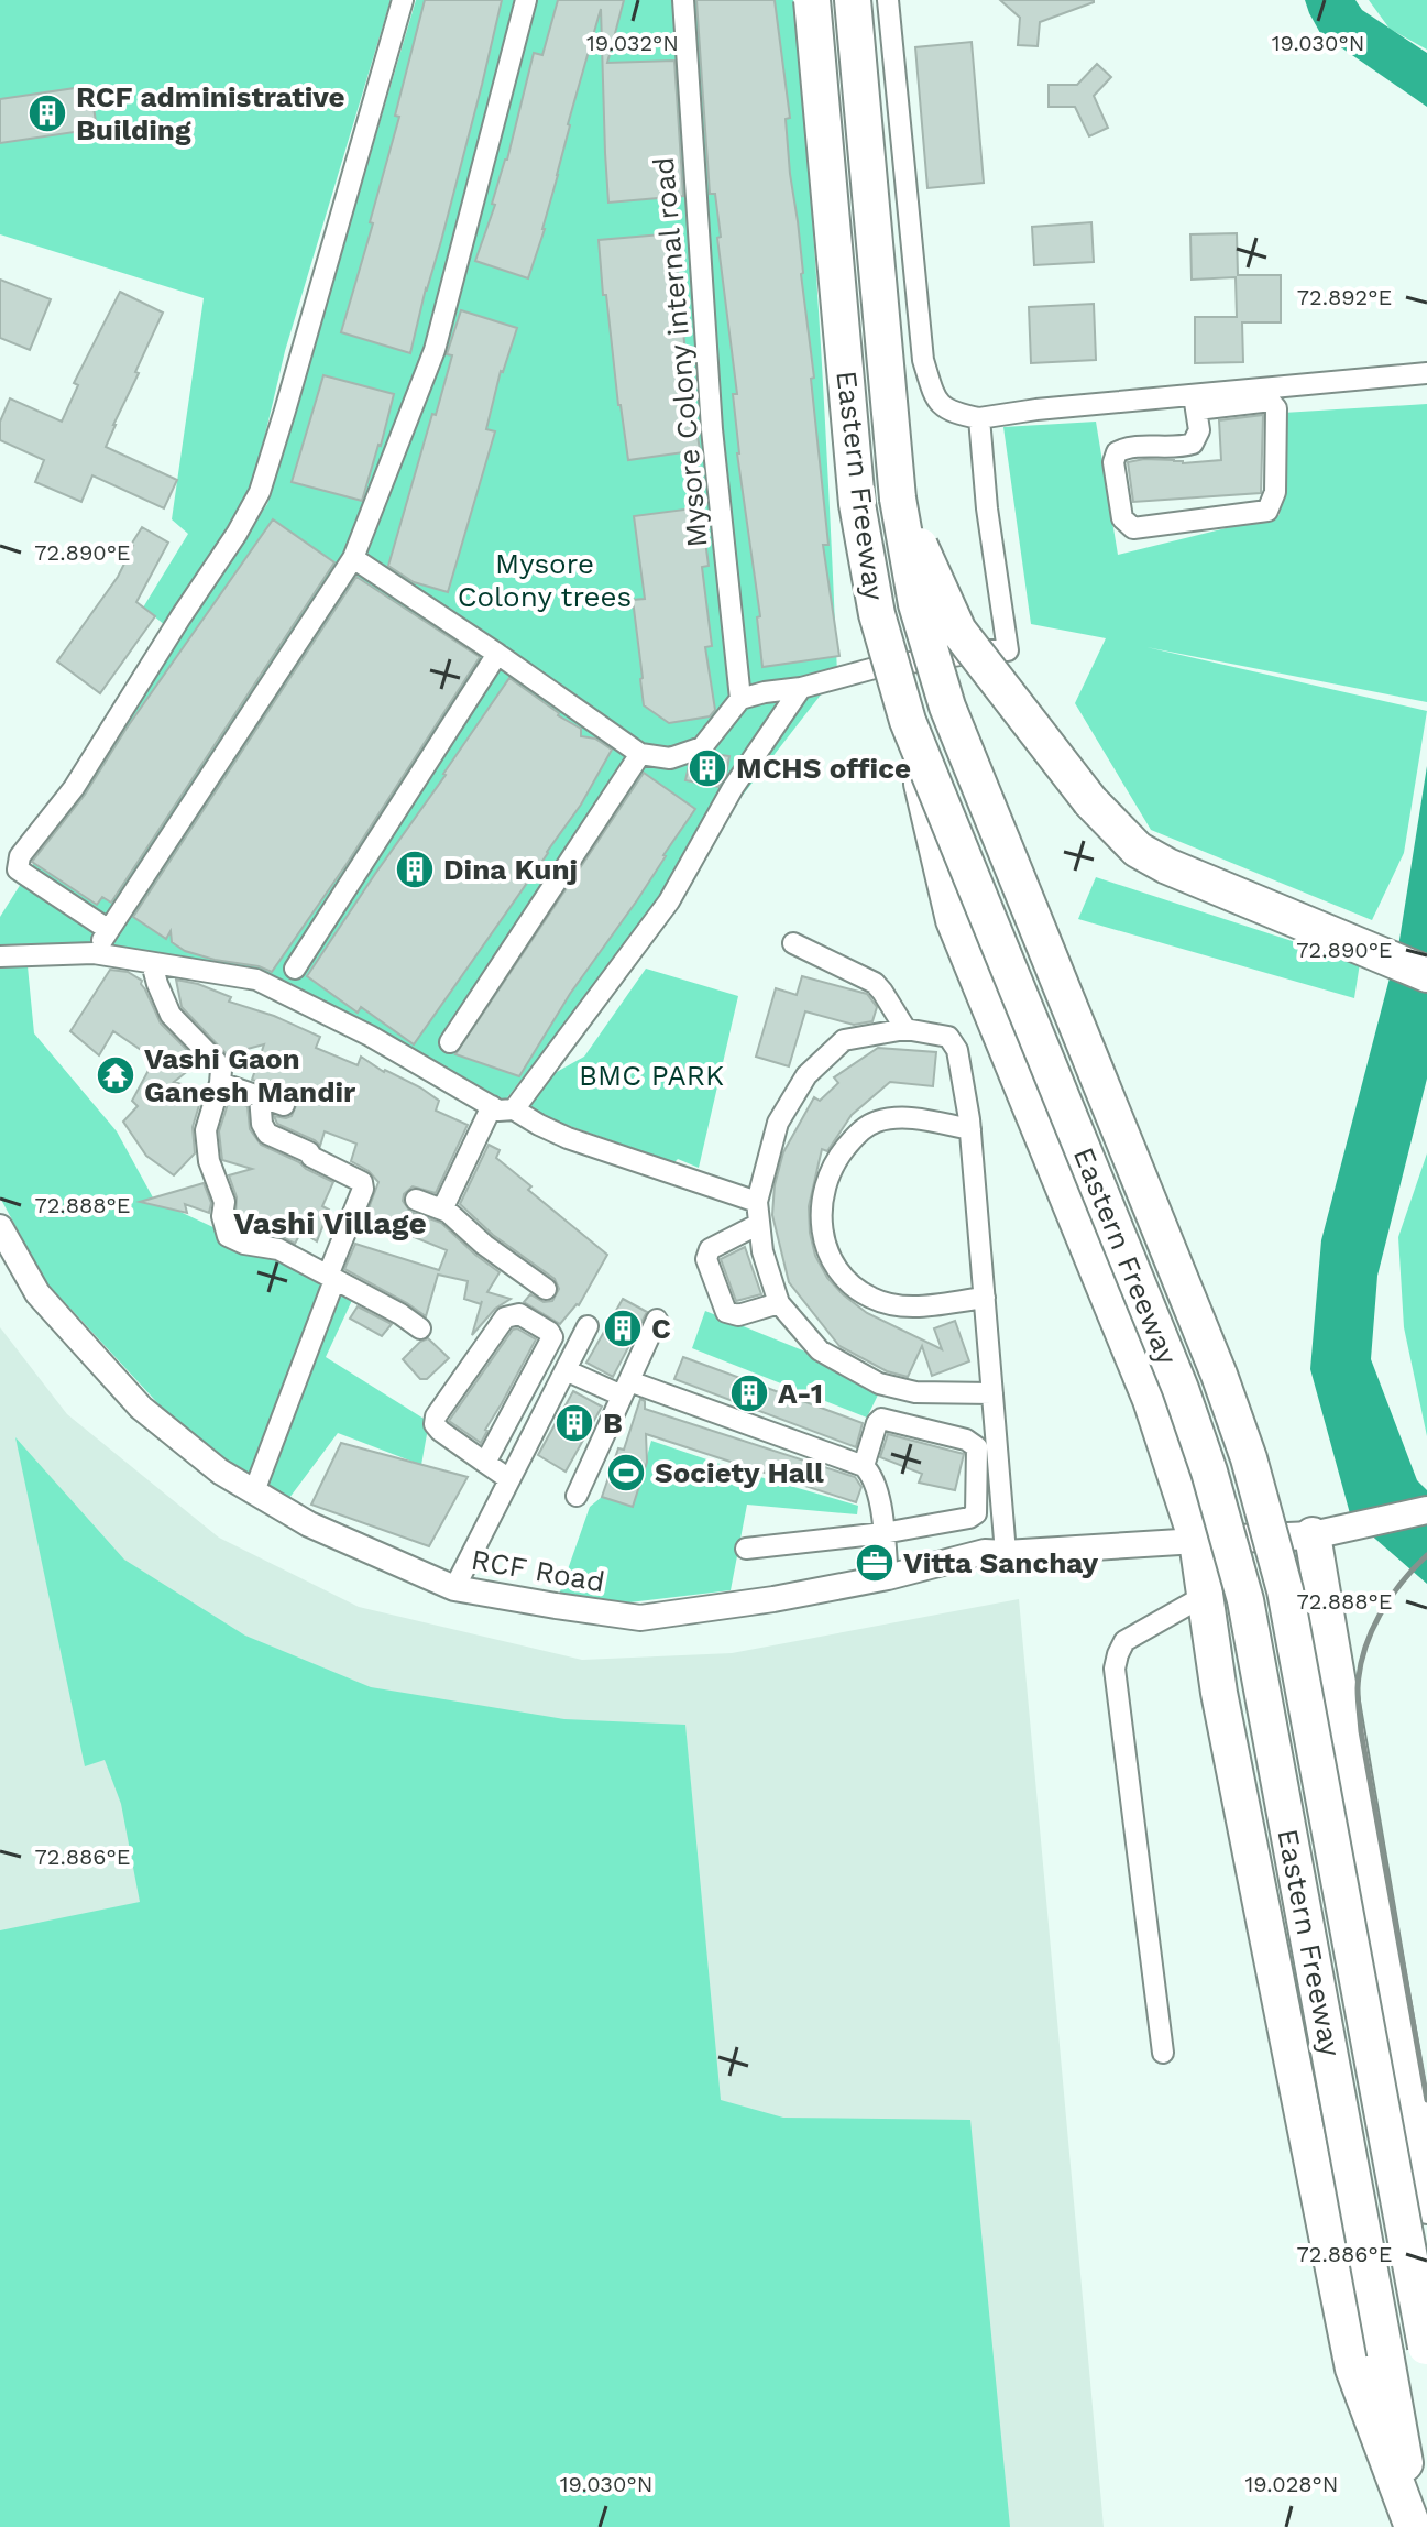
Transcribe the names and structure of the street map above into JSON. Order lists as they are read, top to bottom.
{
  "streets": {
    "highway": ["Eastern Freeway"],
    "street": ["Mysore Colony internal road", "RCF Road"]
  },
  "districts": ["Vashi Village"],
  "parks": ["Mysore Colony trees", "BMC PARK"],
  "places": {
    "building": [
      "RCF administrative Building",
      "MCHS office",
      "Dina Kunj",
      "C",
      "A-1",
      "B"
    ],
    "temple": ["Vashi Gaon Ganesh Mandir"],
    "sports": ["Society Hall"],
    "office": ["Vitta Sanchay"]
  },
  "coordinates": [
    "19.032°N",
    "19.030°N",
    "72.892°E",
    "72.890°E",
    "72.888°E",
    "72.886°E",
    "19.028°N"
  ]
}
